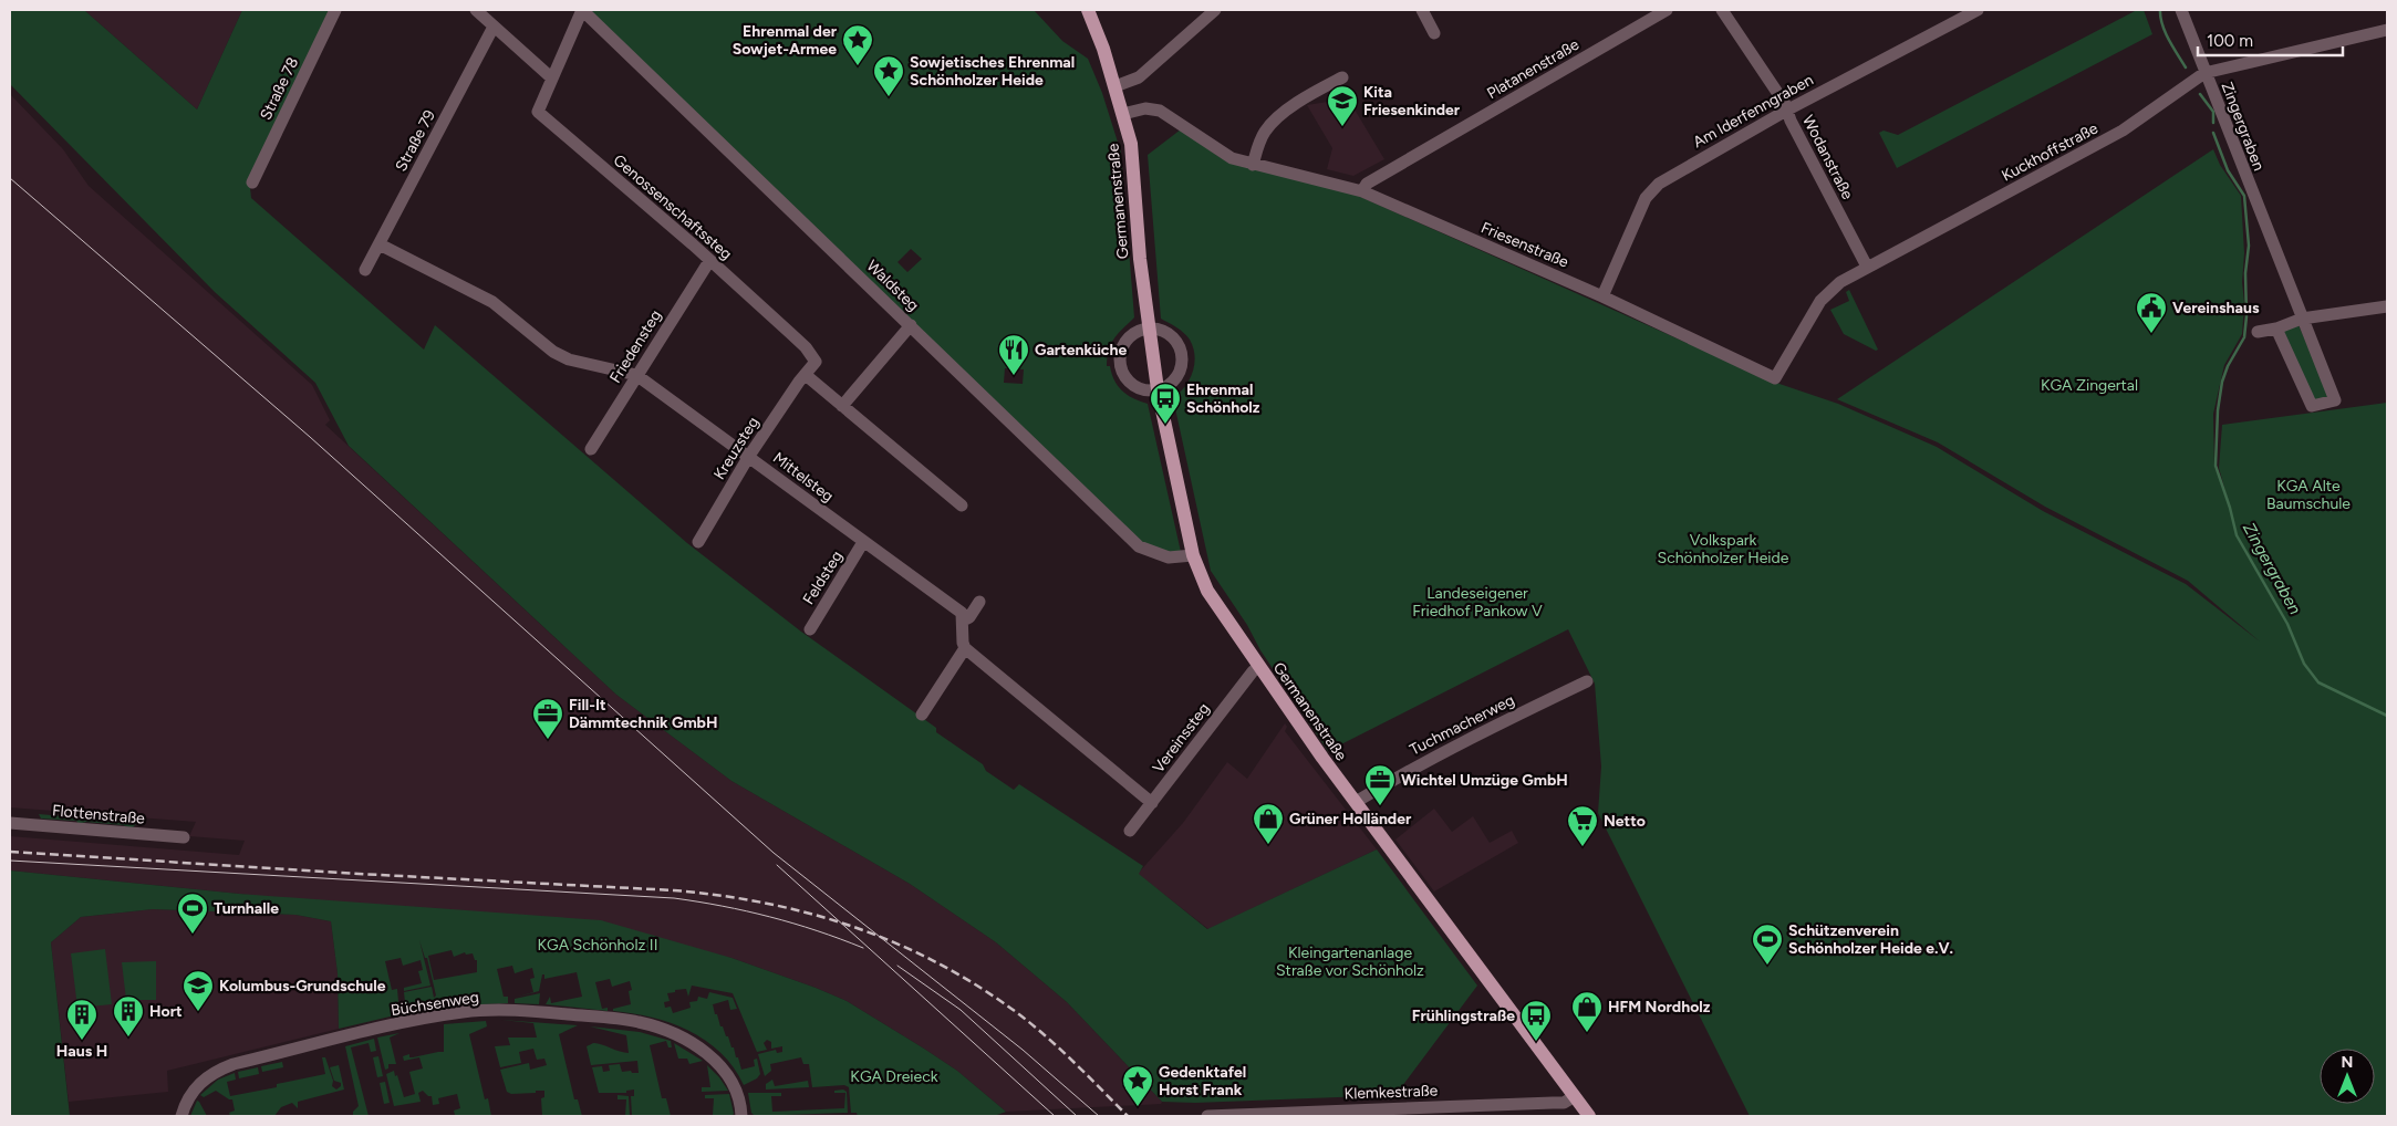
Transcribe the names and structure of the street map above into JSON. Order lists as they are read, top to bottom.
{
  "streets": {
    "main road": ["Germanenstraße"],
    "street": [
      "Platanenstraße",
      "Straße 78",
      "Am Iderfenngraben",
      "Zingergraben",
      "Straße 79",
      "Kuckhoffstraße",
      "Wodanstraße",
      "Genossenschaftssteg",
      "Friesenstraße",
      "Waldsteg",
      "Friedensteg",
      "Kreuzsteg",
      "Mittelsteg",
      "Feldsteg",
      "Tuchmacherweg",
      "Vereinssteg",
      "Flottenstraße",
      "Büchsenweg",
      "Klemkestraße"
    ]
  },
  "crossings": [
    ["Platanenstraße", "Friesenstraße"],
    ["Am Iderfenngraben", "Wodanstraße"],
    ["Am Iderfenngraben", "Friesenstraße"],
    ["Zingergraben", "Kuckhoffstraße"],
    ["Straße 79", "Mittelsteg"],
    ["Kuckhoffstraße", "Wodanstraße"],
    ["Kuckhoffstraße", "Friesenstraße"],
    ["Germanenstraße", "Friesenstraße"],
    ["Germanenstraße", "Waldsteg"],
    ["Germanenstraße", "Tuchmacherweg"],
    ["Germanenstraße", "Vereinssteg"],
    ["Germanenstraße", "Klemkestraße"],
    ["Genossenschaftssteg", "Waldsteg"],
    ["Genossenschaftssteg", "Friedensteg"],
    ["Genossenschaftssteg", "Kreuzsteg"],
    ["Friedensteg", "Mittelsteg"],
    ["Kreuzsteg", "Mittelsteg"],
    ["Mittelsteg", "Feldsteg"]
  ],
  "water": ["Zingergraben"],
  "parks": [
    "KGA Zingertal",
    "KGA Alte Baumschule",
    "Volkspark Schönholzer Heide",
    "Landeseigener Friedhof Pankow V",
    "KGA Schönholz II",
    "Kleingartenanlage Straße vor Schönholz",
    "KGA Dreieck"
  ],
  "places": {
    "place": ["Ehrenmal der Sowjet-Armee", "Sowjetisches Ehrenmal Schönholzer Heide", "Gedenktafel Horst Frank"],
    "school or university": ["Kita Friesenkinder", "Kolumbus-Grundschule"],
    "public building": ["Vereinshaus"],
    "restaurant": ["Gartenküche"],
    "bus stop": ["Ehrenmal Schönholz", "Frühlingstraße"],
    "office": ["Fill-It Dämmtechnik GmbH", "Wichtel Umzüge GmbH"],
    "shop": ["Grüner Holländer", "HFM Nordholz"],
    "supermarket": ["Netto"],
    "sports": ["Turnhalle", "Schützenverein Schönholzer Heide e.V."],
    "building": ["Hort", "Haus H"]
  },
  "scale_bar": "100 m",
  "north": "top"
}
